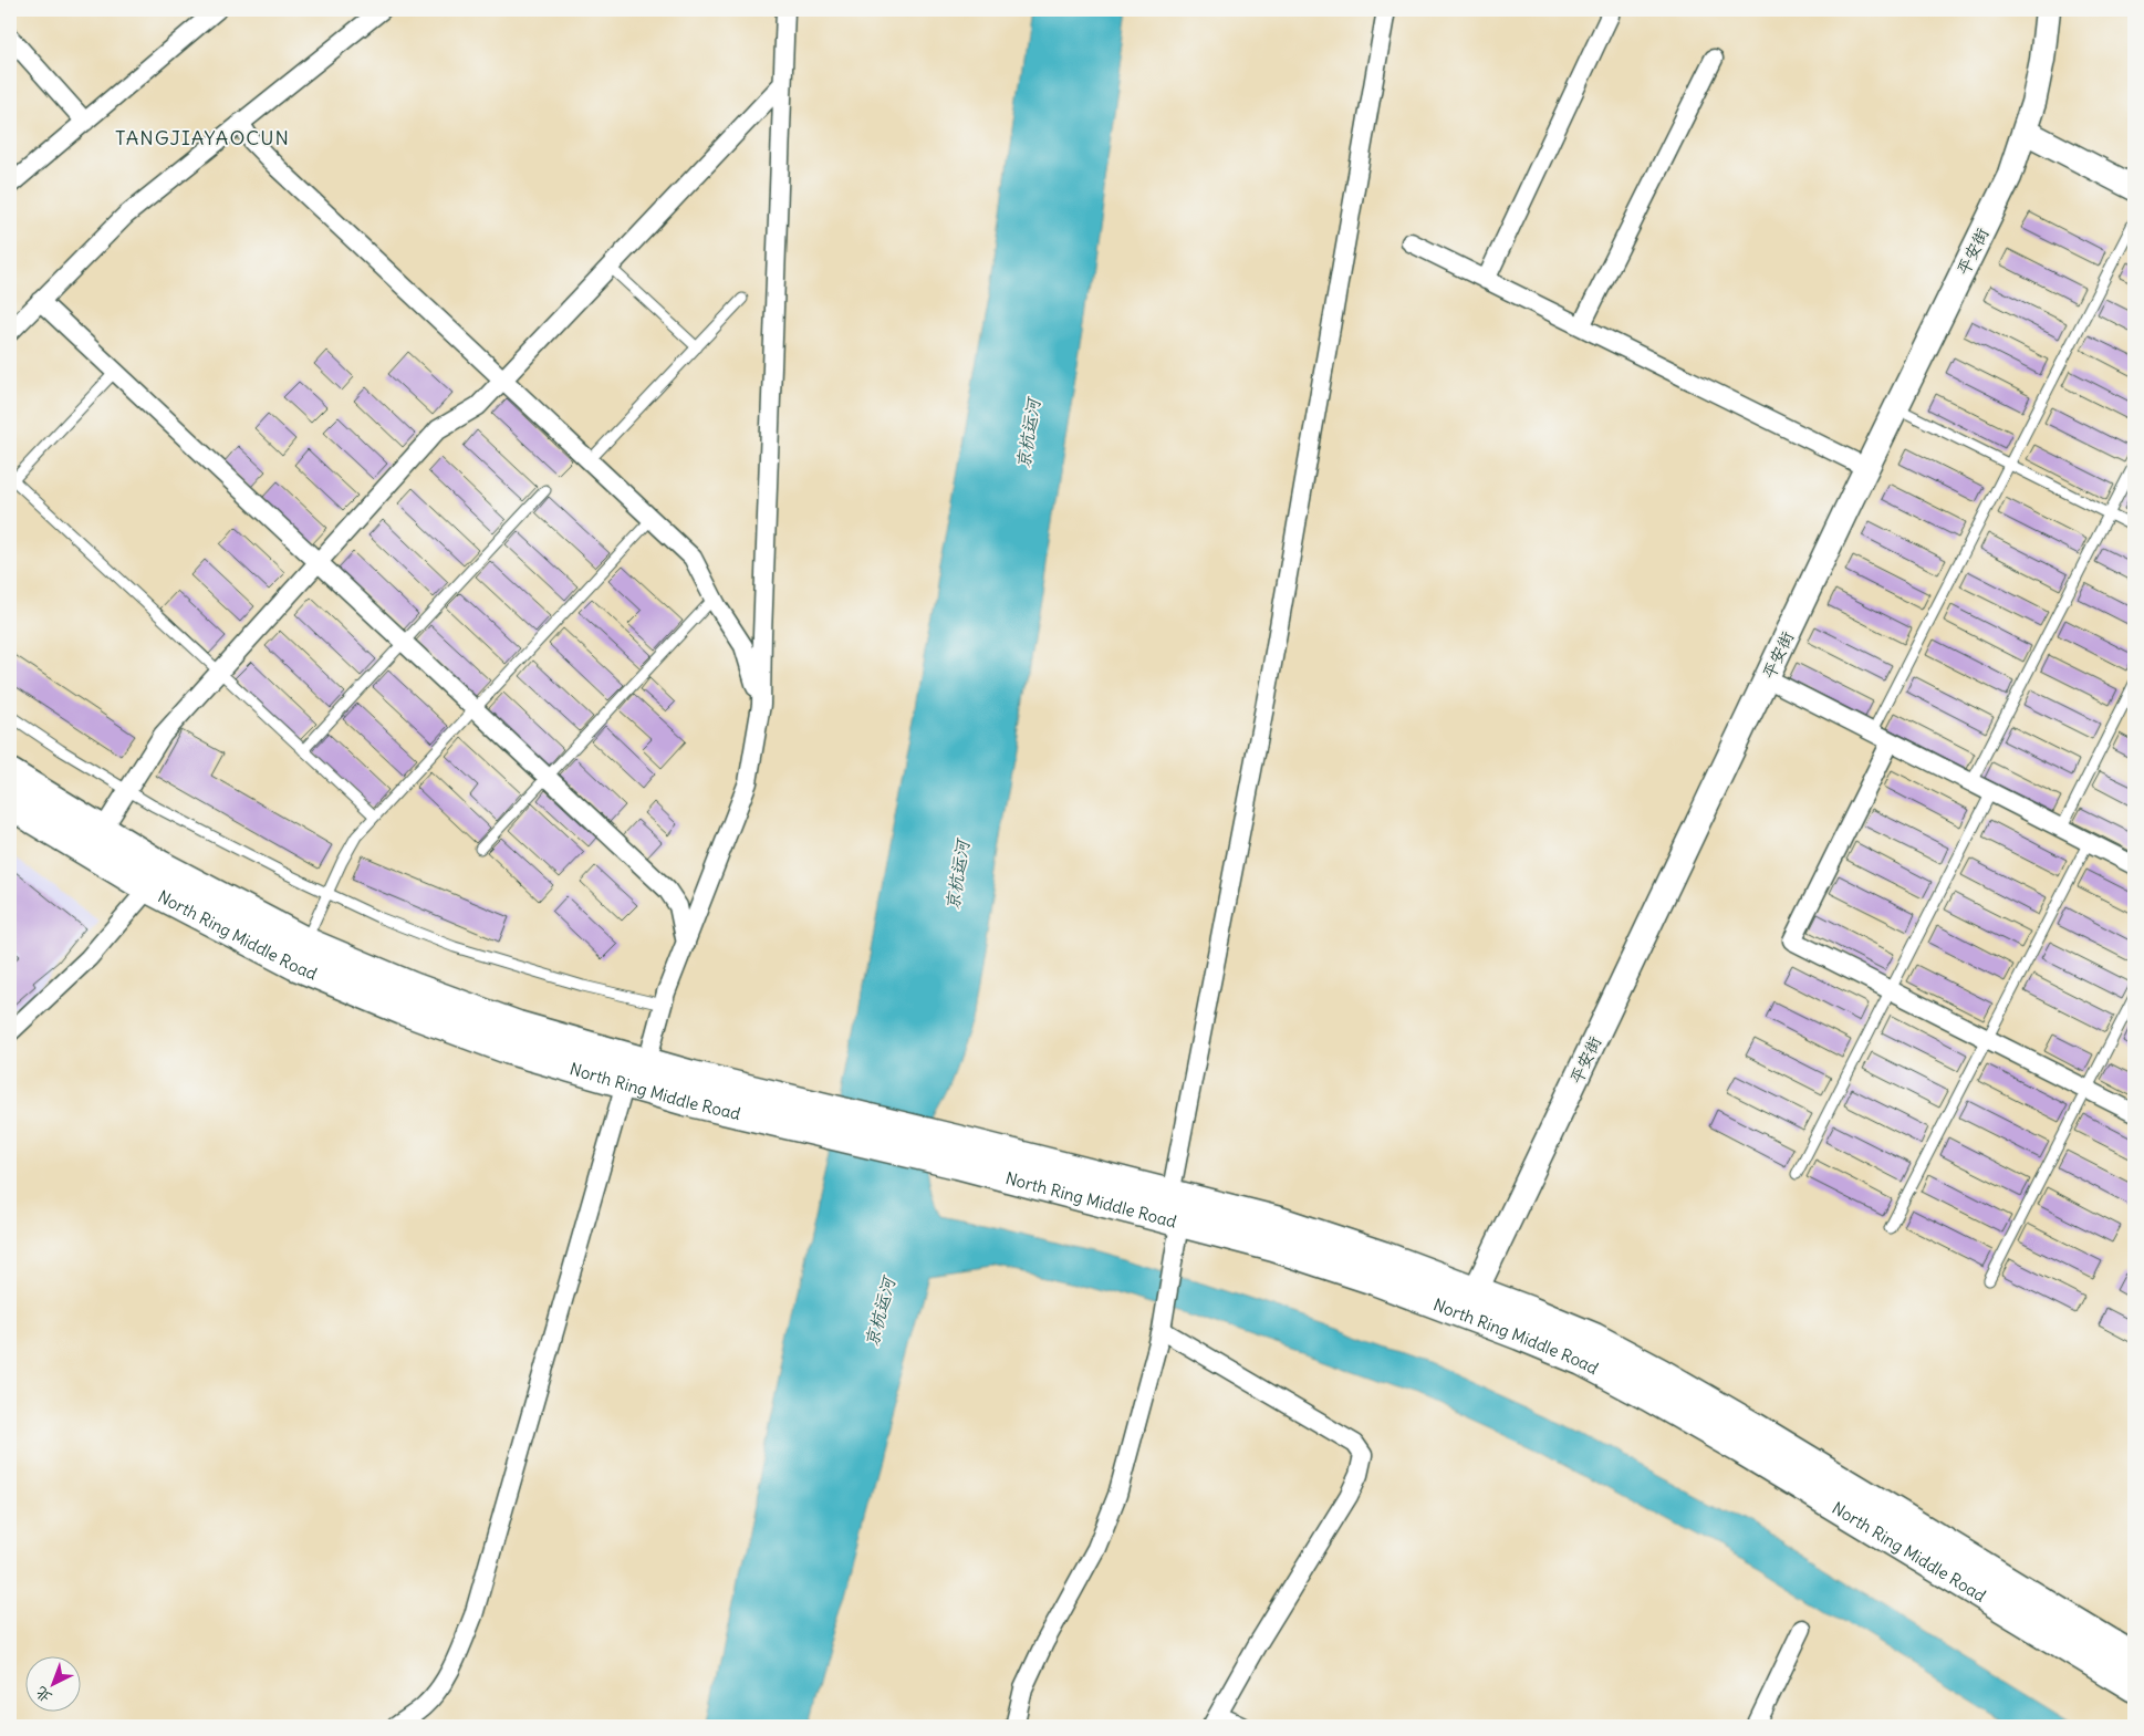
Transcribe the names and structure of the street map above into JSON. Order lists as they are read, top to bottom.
{
  "streets": {
    "main road": ["North Ring Middle Road"],
    "street": ["平安街"]
  },
  "crossings": [
    ["平安街", "North Ring Middle Road"]
  ],
  "districts": ["TANGJIAYAOCUN"],
  "water": ["京杭运河"],
  "north": "bottom left"
}
